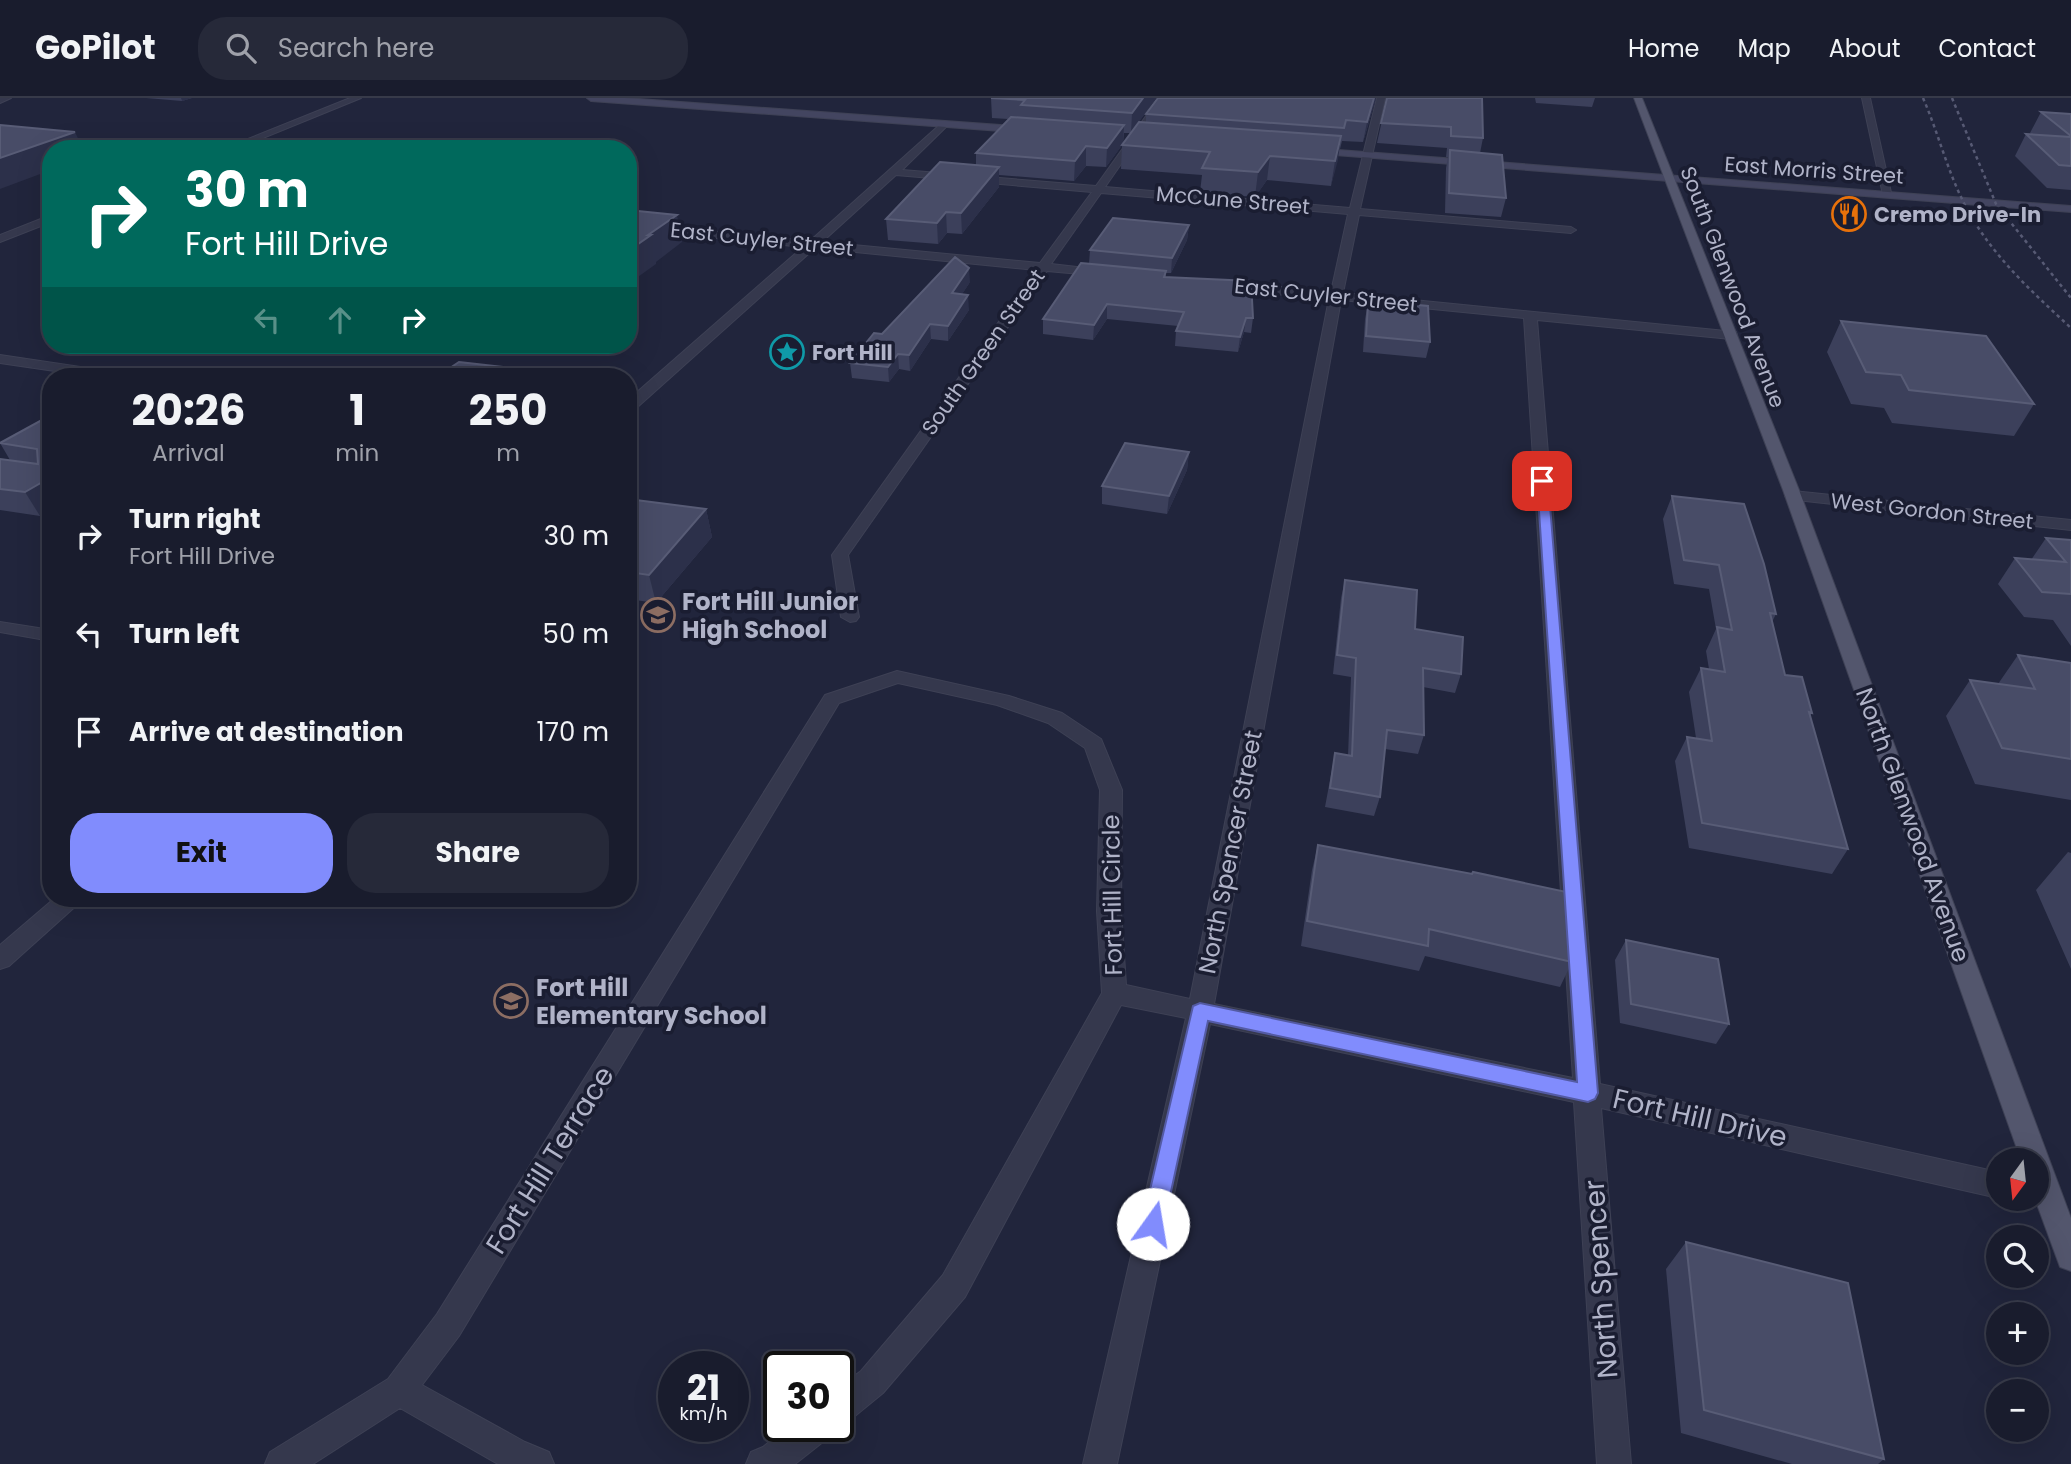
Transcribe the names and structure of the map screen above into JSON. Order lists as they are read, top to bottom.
{
  "streets": {
    "main road": ["East Morris Street", "South Glenwood Avenue", "North Glenwood Avenue"],
    "street": [
      "McCune Street",
      "East Cuyler Street",
      "South Green Street",
      "West Gordon Street",
      "North Spencer Street",
      "Fort Hill Circle",
      "Fort Hill Drive",
      "Fort Hill Terrace",
      "North Spencer"
    ]
  },
  "crossings": [
    ["East Morris Street", "South Glenwood Avenue"],
    ["East Morris Street", "North Spencer Street"],
    ["McCune Street", "South Green Street"],
    ["McCune Street", "North Spencer Street"],
    ["East Cuyler Street", "South Glenwood Avenue"],
    ["East Cuyler Street", "South Green Street"],
    ["East Cuyler Street", "North Spencer Street"],
    ["East Cuyler Street", "North Spencer"],
    ["South Glenwood Avenue", "West Gordon Street"],
    ["South Glenwood Avenue", "North Glenwood Avenue"],
    ["West Gordon Street", "North Glenwood Avenue"],
    ["North Spencer Street", "Fort Hill Drive"],
    ["Fort Hill Circle", "Fort Hill Drive"],
    ["Fort Hill Circle", "Fort Hill Terrace"],
    ["Fort Hill Drive", "North Spencer"]
  ],
  "places": {
    "restaurant": ["Cremo Drive-In"],
    "place": ["Fort Hill"],
    "school or university": ["Fort Hill Junior High School", "Fort Hill Elementary School"]
  },
  "north": "bottom",
  "page": {
    "header": "GoPilot",
    "search": "Search here",
    "nav": [
      "Home",
      "Map",
      "About",
      "Contact"
    ],
    "turn": ["30 m", "Fort Hill Drive"],
    "eta": [
      "20:26",
      "Arrival",
      "1",
      "min",
      "250",
      "m"
    ],
    "list": [
      {
        "name": "Turn right",
        "note": "Fort Hill Drive",
        "value": "30 m"
      },
      {
        "name": "Turn left",
        "value": "50 m"
      },
      {
        "name": "Arrive at destination",
        "value": "170 m"
      }
    ],
    "buttons": ["Exit", "Share"],
    "map_buttons": ["+", "−"],
    "speed": "21 km/h",
    "limit": "30"
  }
}
